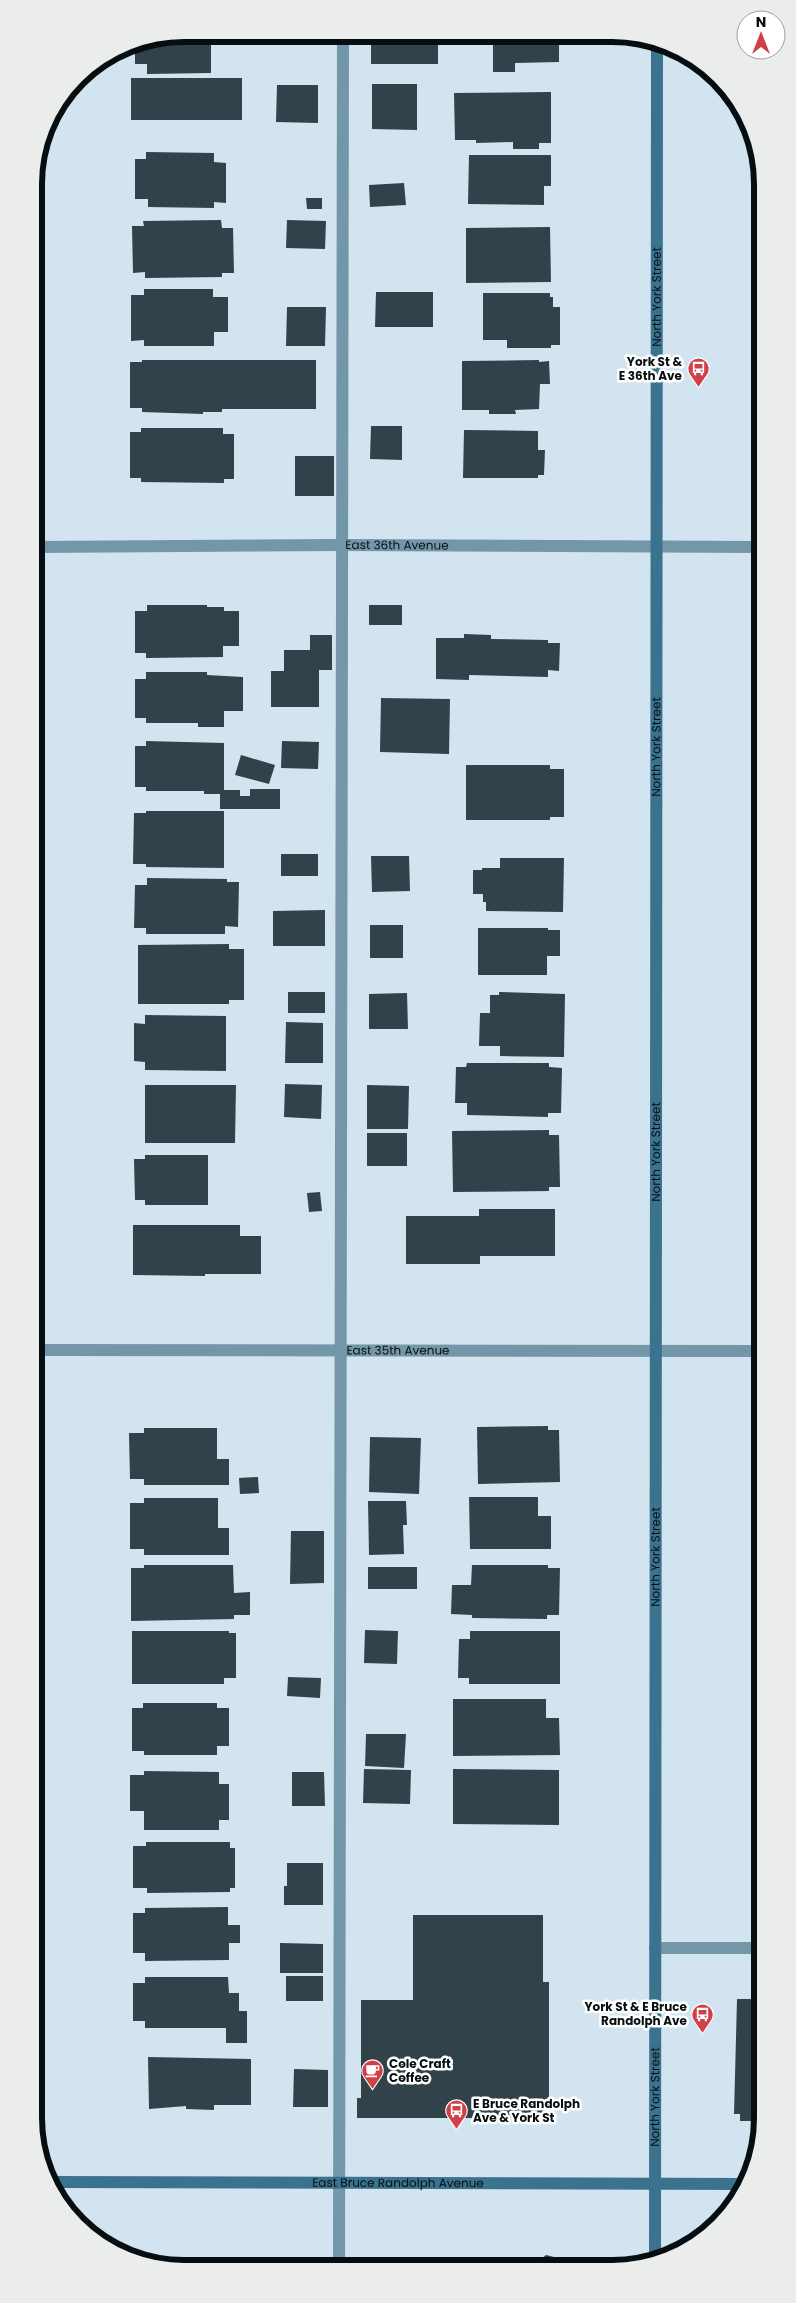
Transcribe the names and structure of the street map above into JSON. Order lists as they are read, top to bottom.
{
  "streets": {
    "main road": ["North York Street", "East Bruce Randolph Avenue"],
    "street": ["East 36th Avenue", "East 35th Avenue"]
  },
  "crossings": [
    ["North York Street", "East 36th Avenue"],
    ["North York Street", "East 35th Avenue"],
    ["North York Street", "East Bruce Randolph Avenue"]
  ],
  "places": {
    "bus stop": ["York St & E 36th Ave", "York St & E Bruce Randolph Ave", "E Bruce Randolph Ave & York St"],
    "cafe": ["Cole Craft Coffee"]
  },
  "north": "top"
}
